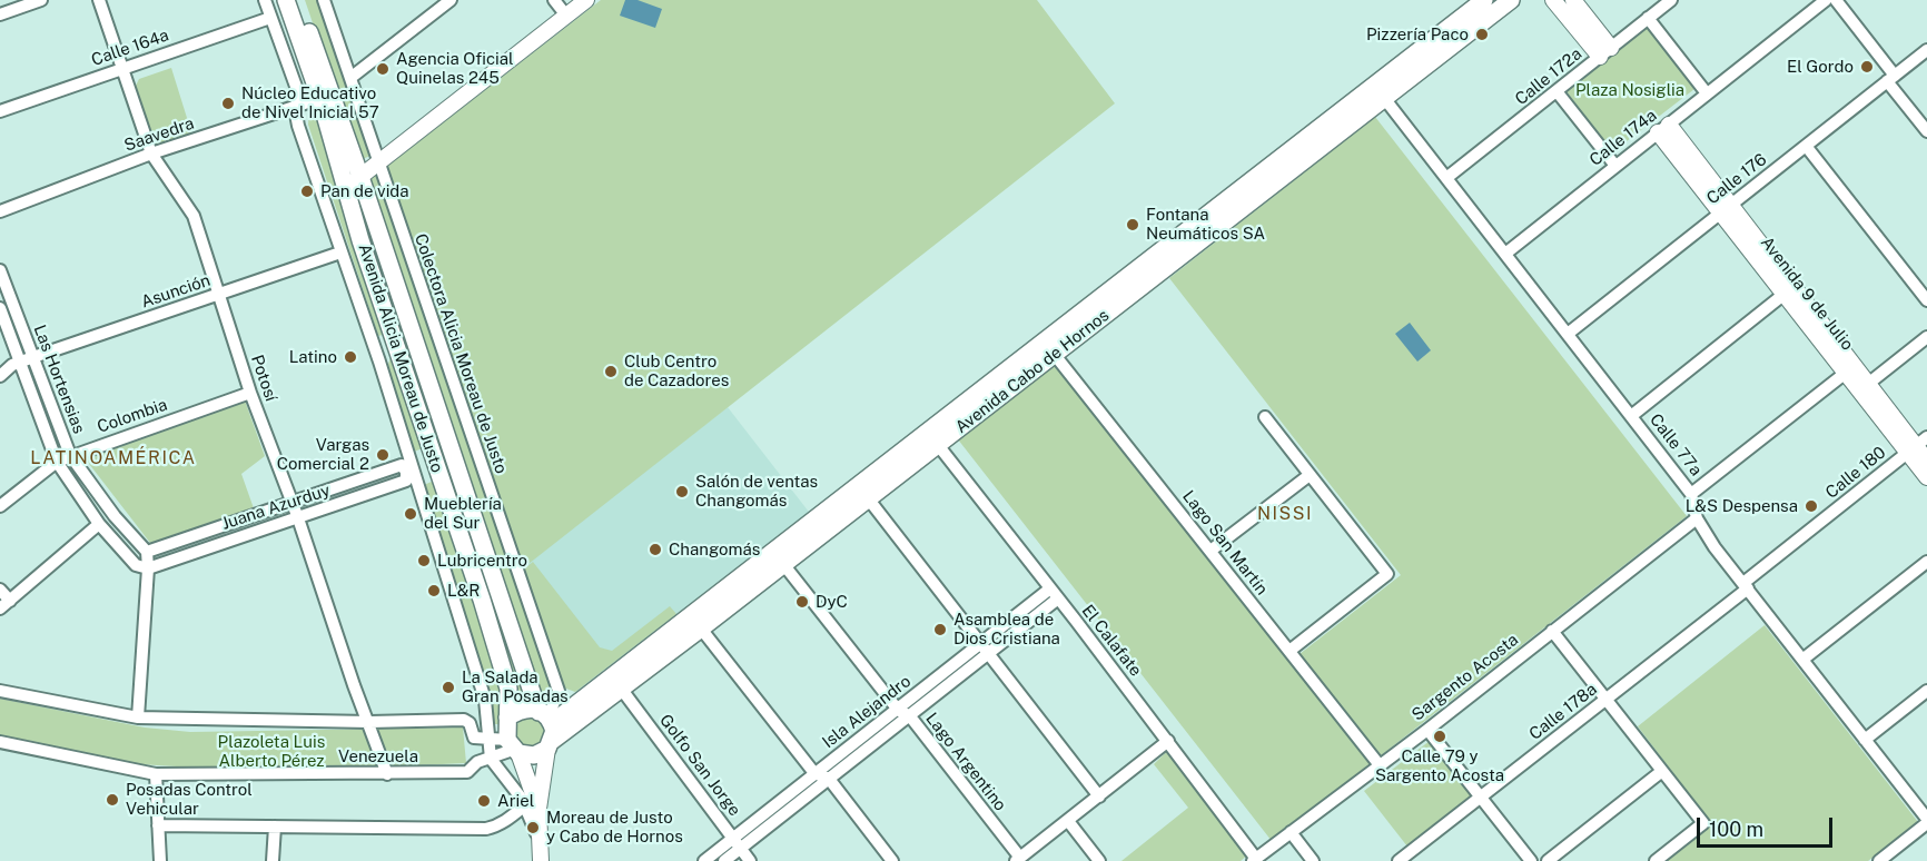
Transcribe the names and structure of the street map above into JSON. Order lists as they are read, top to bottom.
{
  "streets": {
    "main road": ["Avenida 9 de Julio", "Avenida Alicia Moreau de Justo", "Avenida Cabo de Hornos"],
    "street": [
      "Calle 164a",
      "Calle 172a",
      "Saavedra",
      "Calle 174a",
      "Calle 176",
      "Asunción",
      "Colectora Alicia Moreau de Justo",
      "Potosí",
      "Las Hortensias",
      "Colombia",
      "Calle 77a",
      "Calle 180",
      "Juana Azurduy",
      "Lago San Martín",
      "El Calafate",
      "Sargento Acosta",
      "Isla Alejandro",
      "Calle 178a",
      "Venezuela",
      "Lago Argentino",
      "Golfo San Jorge"
    ]
  },
  "crossings": [
    ["Calle 164a", "Potosí"],
    ["Calle 172a", "Calle 77a"],
    ["Saavedra", "Avenida Alicia Moreau de Justo"],
    ["Saavedra", "Potosí"],
    ["Calle 174a", "Avenida 9 de Julio"],
    ["Calle 174a", "Calle 77a"],
    ["Calle 176", "Avenida 9 de Julio"],
    ["Calle 176", "Calle 77a"],
    ["Asunción", "Potosí"],
    ["Asunción", "Las Hortensias"],
    ["Avenida 9 de Julio", "Calle 180"],
    ["Colectora Alicia Moreau de Justo", "Avenida Alicia Moreau de Justo"],
    ["Colectora Alicia Moreau de Justo", "Avenida Cabo de Hornos"],
    ["Colectora Alicia Moreau de Justo", "Venezuela"],
    ["Avenida Alicia Moreau de Justo", "Avenida Cabo de Hornos"],
    ["Avenida Alicia Moreau de Justo", "Juana Azurduy"],
    ["Avenida Alicia Moreau de Justo", "Venezuela"],
    ["Avenida Cabo de Hornos", "Calle 77a"],
    ["Avenida Cabo de Hornos", "Lago San Martín"],
    ["Avenida Cabo de Hornos", "El Calafate"],
    ["Avenida Cabo de Hornos", "Venezuela"],
    ["Avenida Cabo de Hornos", "Lago Argentino"],
    ["Avenida Cabo de Hornos", "Golfo San Jorge"],
    ["Potosí", "Colombia"],
    ["Potosí", "Juana Azurduy"],
    ["Potosí", "Venezuela"],
    ["Las Hortensias", "Colombia"],
    ["Las Hortensias", "Juana Azurduy"],
    ["Calle 77a", "Calle 180"],
    ["Calle 77a", "Sargento Acosta"],
    ["Calle 77a", "Calle 178a"],
    ["Calle 180", "Calle 178a"],
    ["Lago San Martín", "Sargento Acosta"],
    ["El Calafate", "Sargento Acosta"],
    ["El Calafate", "Isla Alejandro"],
    ["Isla Alejandro", "Lago Argentino"],
    ["Isla Alejandro", "Golfo San Jorge"]
  ],
  "districts": ["LATINOAMÉRICA", "NISSI"],
  "parks": ["Plaza Nosiglia", "Plazoleta Luis Alberto Pérez"],
  "places": [
    "Pizzería Paco",
    "El Gordo",
    "Agencia Oficial Quinelas 245",
    "Núcleo Educativo de Nivel Inicial 57",
    "Pan de vida",
    "Fontana Neumáticos SA",
    "Latino",
    "Club Centro de Cazadores",
    "Vargas Comercial 2",
    "Salón de ventas Changomás",
    "L&S Despensa",
    "Mueblería del Sur",
    "Changomás",
    "Lubricentro",
    "L&R",
    "DyC",
    "Asamblea de Dios Cristiana",
    "La Salada Gran Posadas",
    "Calle 79 y Sargento Acosta",
    "Posadas Control Vehicular",
    "Ariel",
    "Moreau de Justo y Cabo de Hornos"
  ],
  "scale_bar": "100 m"
}
